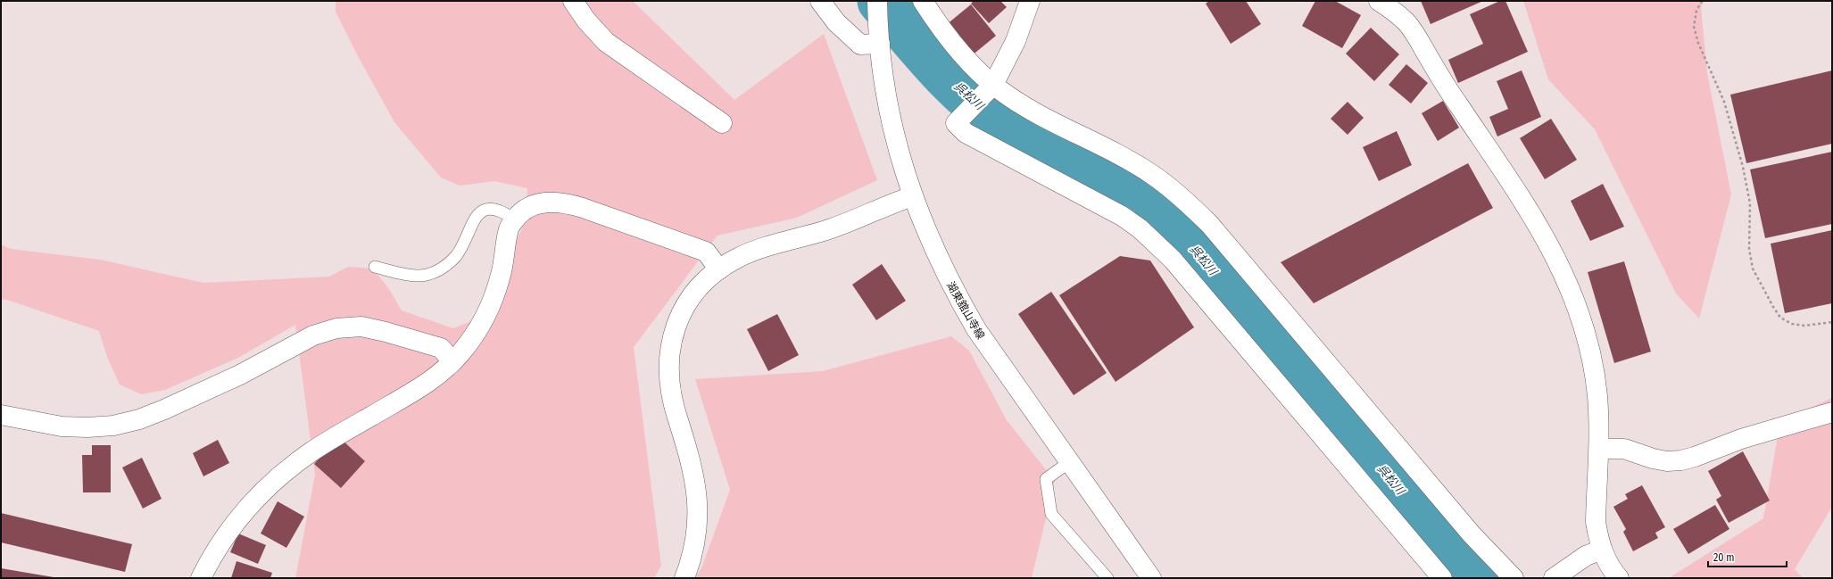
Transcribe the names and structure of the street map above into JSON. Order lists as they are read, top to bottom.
{
  "streets": {
    "street": ["湖東舘山寺線"]
  },
  "water": ["呉松川"],
  "scale_bar": "20 m"
}
